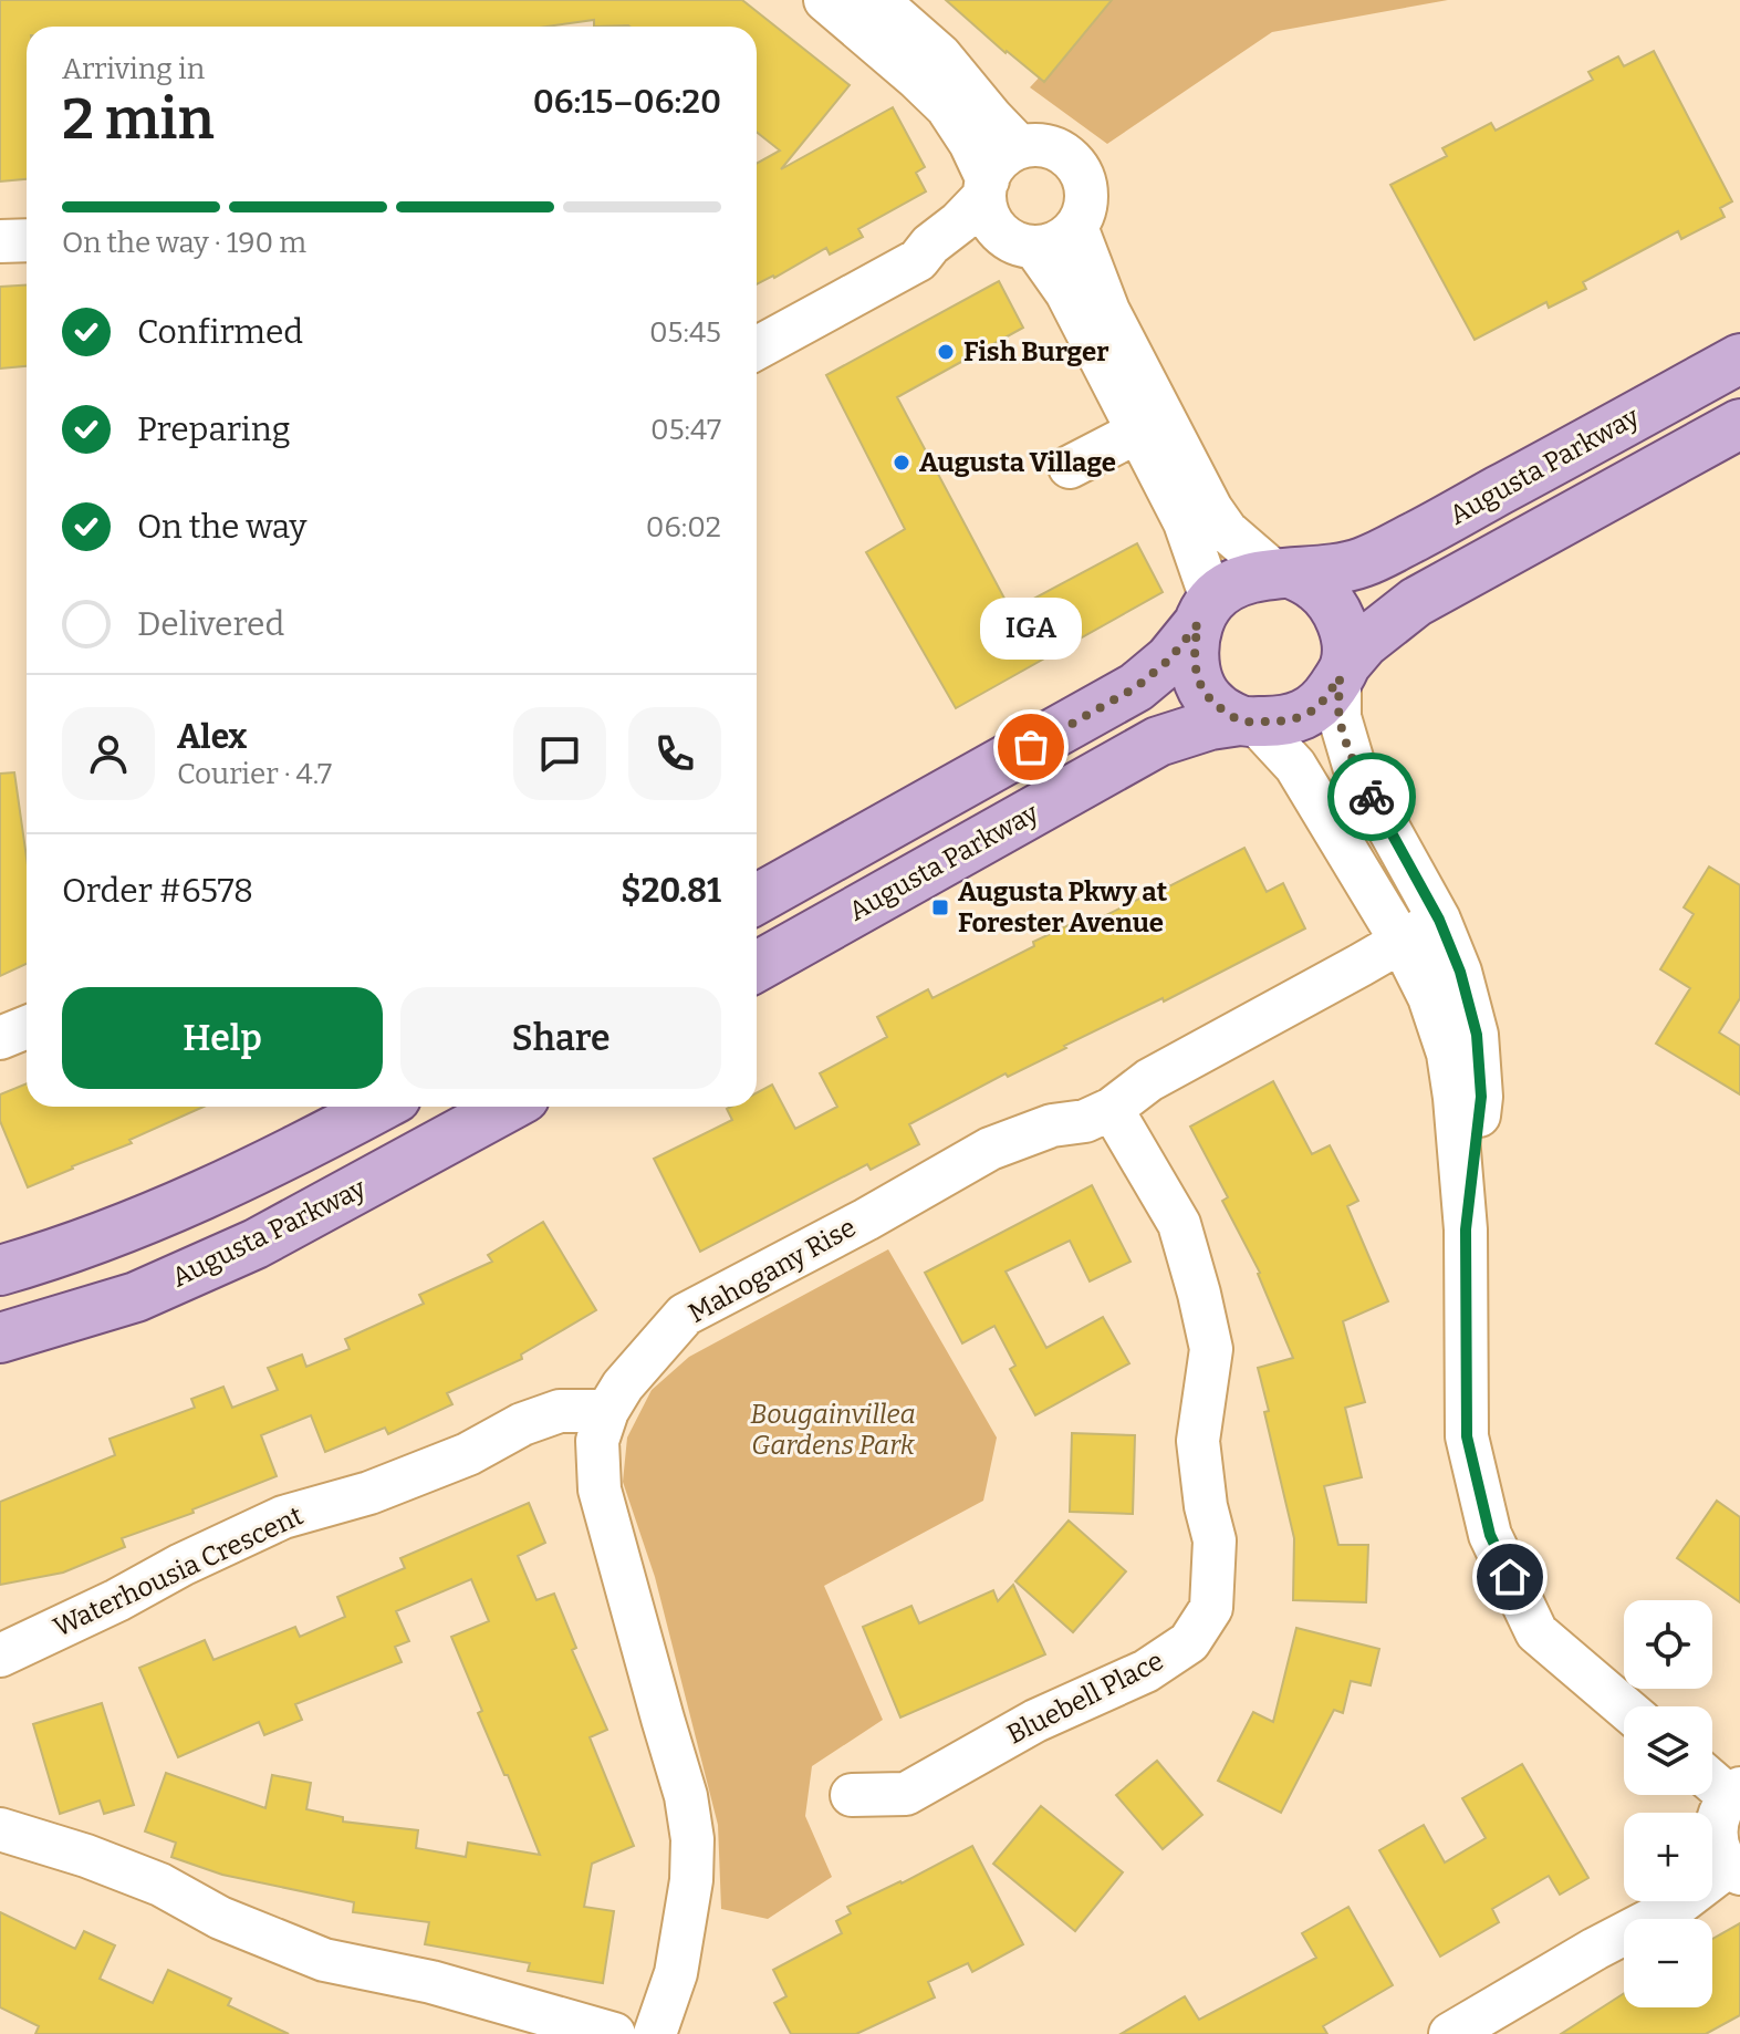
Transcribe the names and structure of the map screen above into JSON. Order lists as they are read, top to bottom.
{
  "streets": {
    "main road": ["Augusta Parkway"],
    "street": ["Mahogany Rise", "Waterhousia Crescent", "Bluebell Place"]
  },
  "crossings": [
    ["Mahogany Rise", "Waterhousia Crescent"],
    ["Mahogany Rise", "Bluebell Place"]
  ],
  "parks": ["Bougainvillea Gardens Park"],
  "places": {
    "other": ["Fish Burger", "Augusta Village", "IGA"],
    "transit": ["Augusta Pkwy at Forester Avenue"]
  },
  "page": {
    "heading": ["2 min", "Arriving in", "06:15–06:20"],
    "panel": [
      "Alex",
      "Courier · 4.7",
      "Order #6578",
      "$20.81"
    ],
    "bar": "On the way · 190 m",
    "list": [
      ["Confirmed", "05:45"],
      ["Preparing", "05:47"],
      ["On the way", "06:02"],
      "Delivered"
    ],
    "bubble": "IGA",
    "buttons": ["Help", "Share"],
    "map_buttons": ["+", "−"]
  }
}
